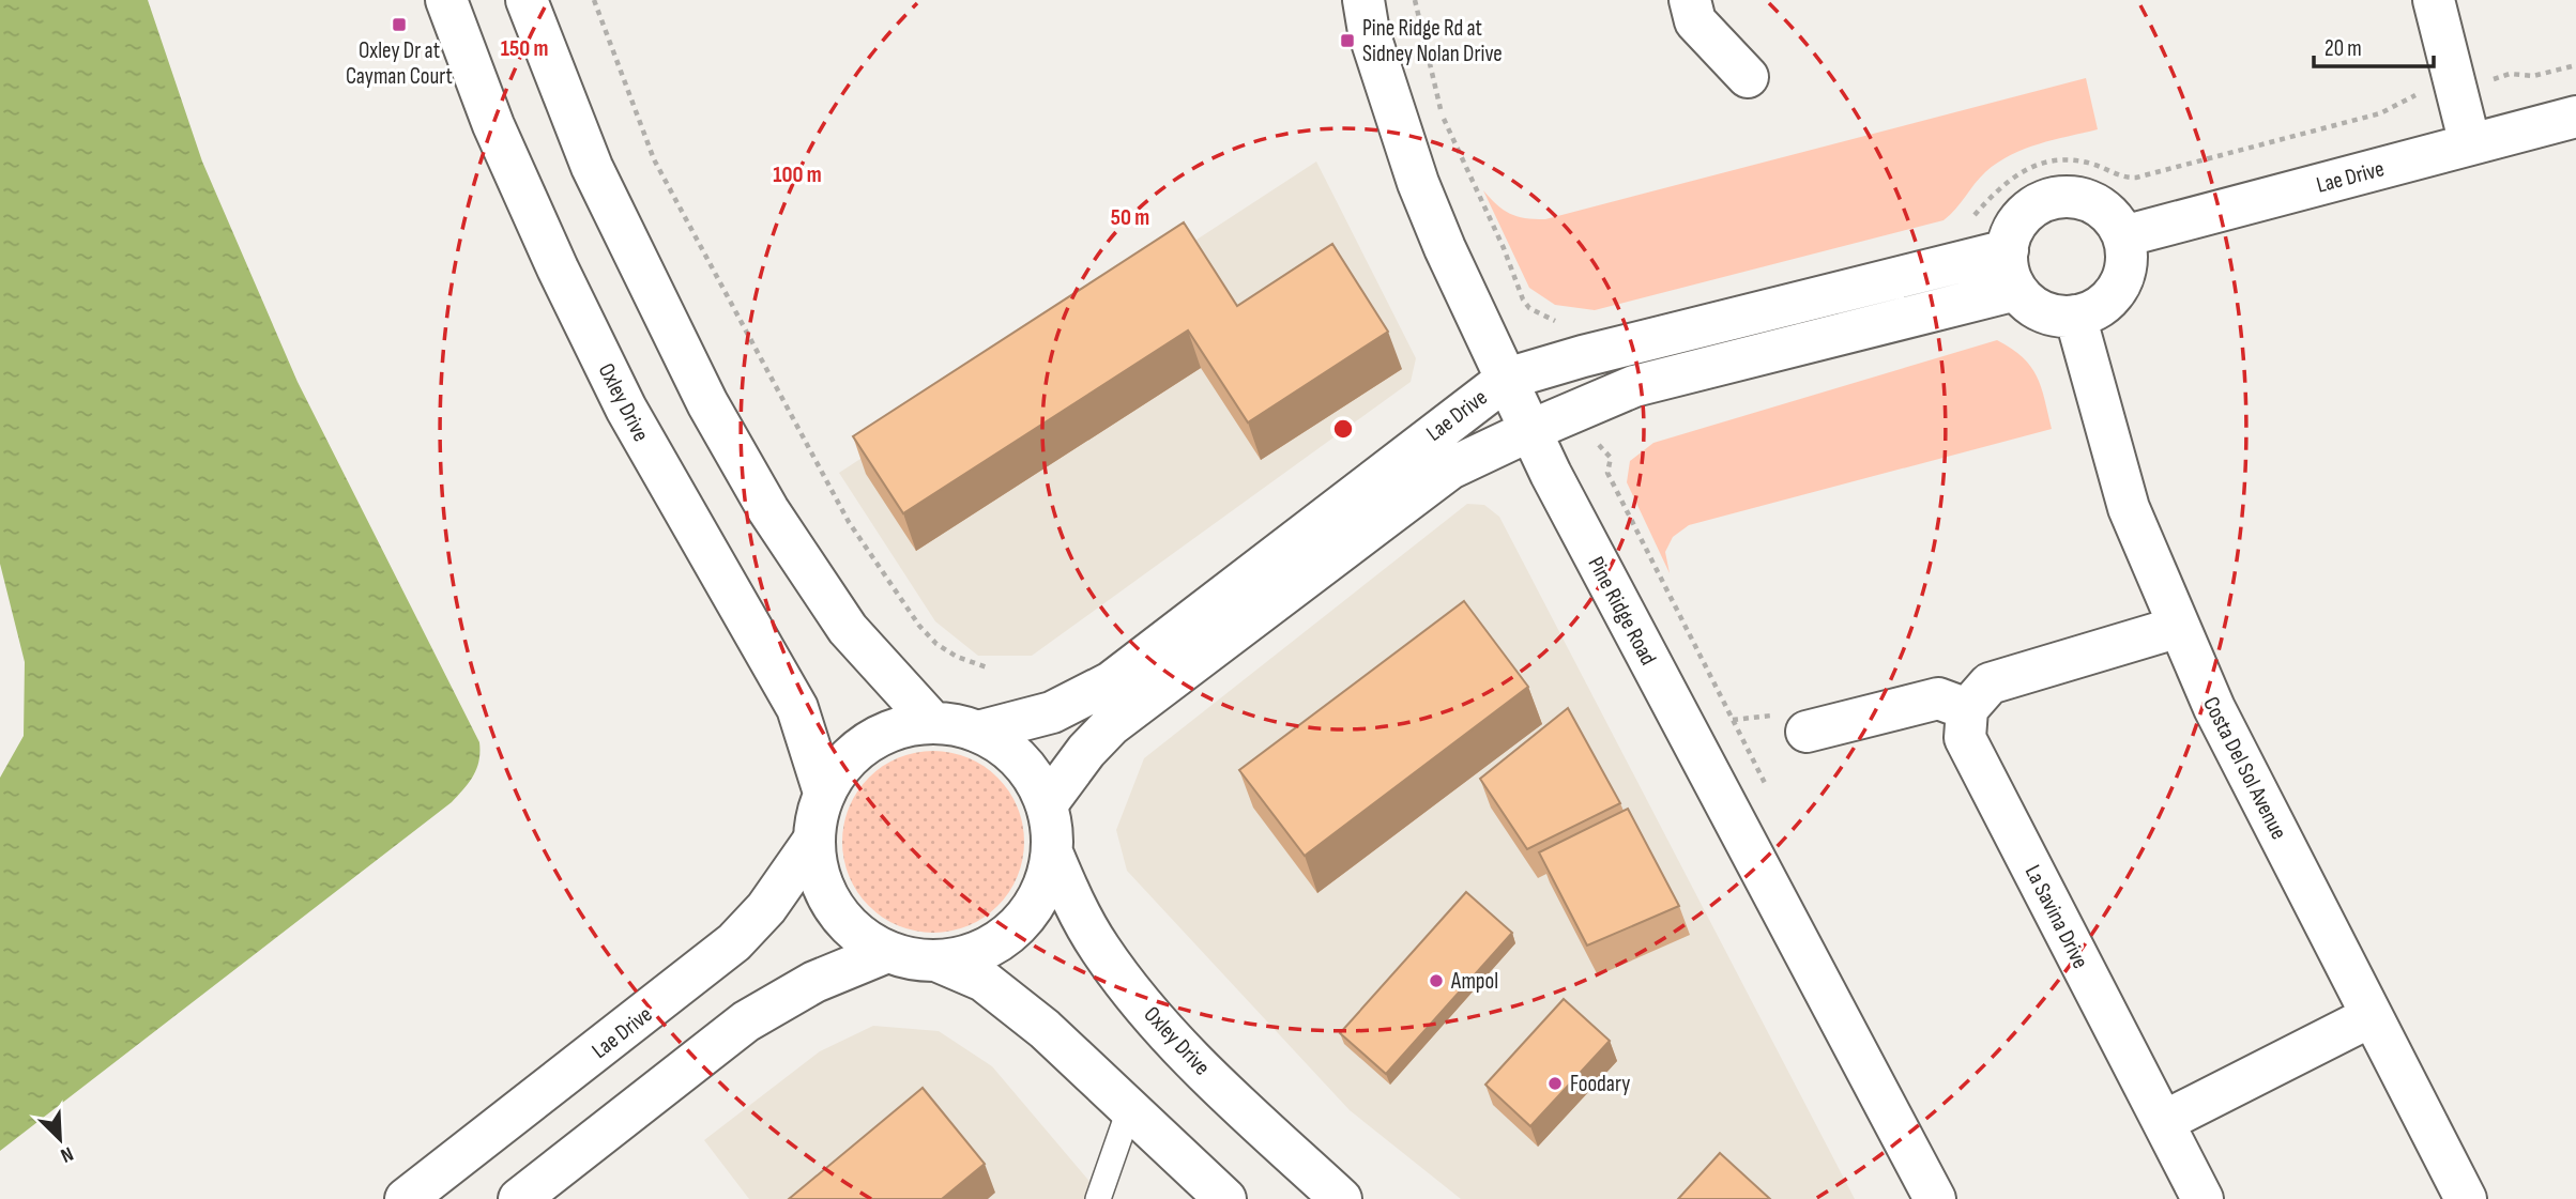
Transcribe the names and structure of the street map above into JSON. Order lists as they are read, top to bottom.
{
  "streets": {
    "street": [
      "Lae Drive",
      "Oxley Drive",
      "Pine Ridge Road",
      "Costa Del Sol Avenue",
      "La Savina Drive"
    ]
  },
  "crossings": [
    ["Lae Drive", "Oxley Drive"],
    ["Lae Drive", "Pine Ridge Road"],
    ["Lae Drive", "Costa Del Sol Avenue"]
  ],
  "places": {
    "transit": ["Oxley Dr at Cayman Court", "Pine Ridge Rd at Sidney Nolan Drive"],
    "other": ["Ampol", "Foodary"]
  },
  "scale_bar": "20 m",
  "north": "bottom right",
  "rings": ["150 m", "100 m", "50 m"]
}
